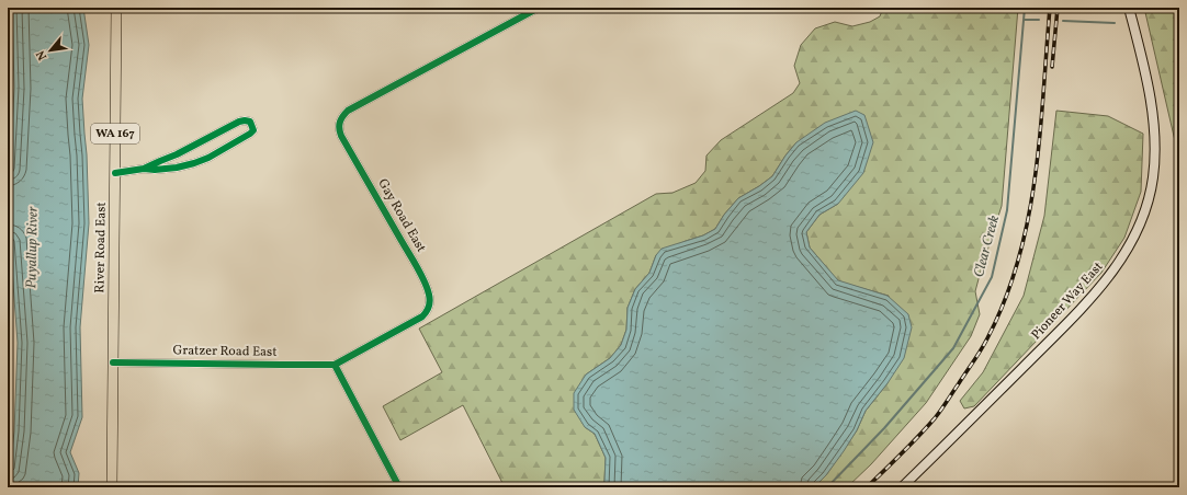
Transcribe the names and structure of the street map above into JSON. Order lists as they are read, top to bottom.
{
  "streets": {
    "main road": ["WA 167", "River Road East", "Pioneer Way East"],
    "street": ["Gay Road East", "Gratzer Road East"]
  },
  "crossings": [
    ["Gay Road East", "Gratzer Road East"],
    ["River Road East", "Gratzer Road East"]
  ],
  "water": ["Clear Creek", "Puyallup River"],
  "north": "bottom left"
}
